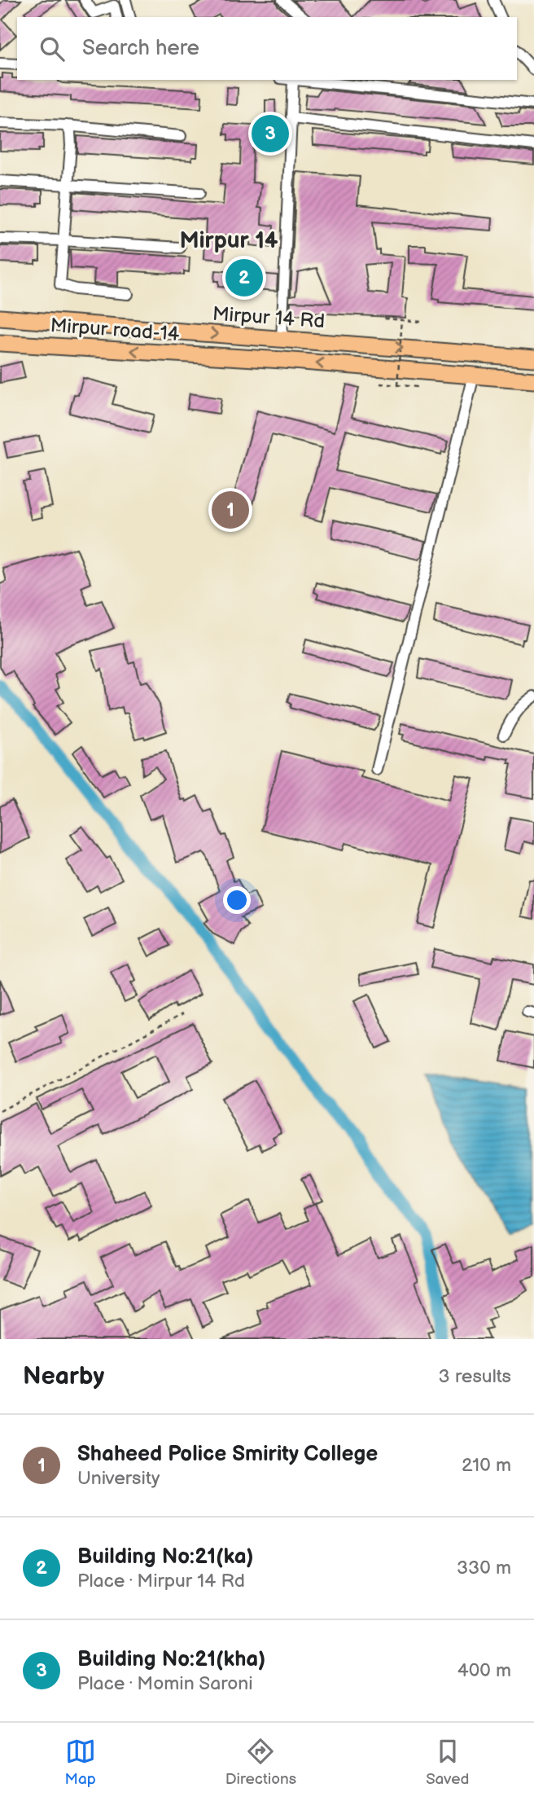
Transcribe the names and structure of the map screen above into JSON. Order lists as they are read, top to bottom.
{
  "streets": {
    "main road": ["Mirpur 14 Rd", "Mirpur road-14"]
  },
  "one_way": ["Mirpur 14 Rd", "Mirpur road-14"],
  "districts": ["Mirpur 14"],
  "page": {
    "search": "Search here",
    "pins": ["3", "2", "1"],
    "heading": ["Nearby", "3 results"],
    "list": [
      {
        "mark": "1",
        "name": "Shaheed Police Smirity College",
        "note": "University",
        "value": "210 m"
      },
      {
        "mark": "2",
        "name": "Building No:21(ka)",
        "note": "Place · Mirpur 14 Rd",
        "value": "330 m"
      },
      {
        "mark": "3",
        "name": "Building No:21(kha)",
        "note": "Place · Momin Saroni",
        "value": "400 m"
      }
    ],
    "nav": ["Map", "Directions", "Saved"]
  }
}
